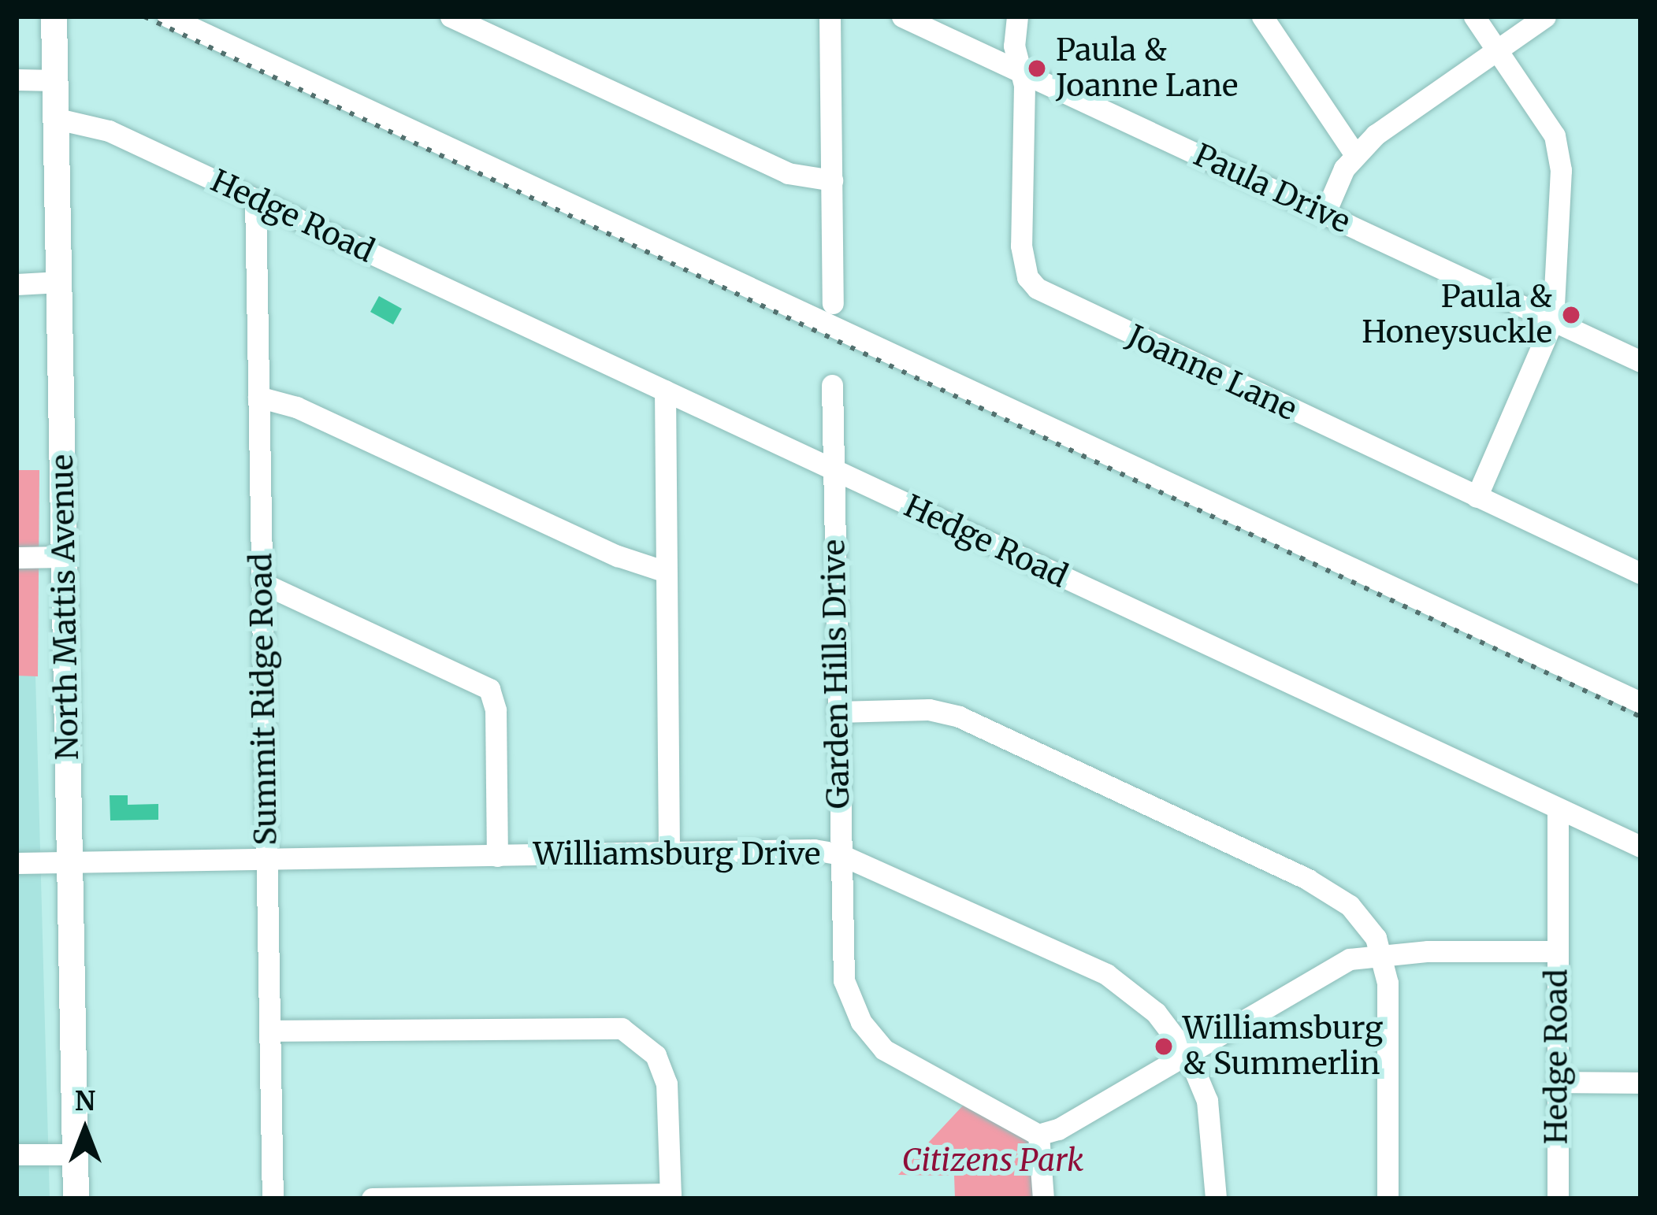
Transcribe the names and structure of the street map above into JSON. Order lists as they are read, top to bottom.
{
  "streets": {
    "main road": ["North Mattis Avenue"],
    "street": [
      "Paula Drive",
      "Hedge Road",
      "Joanne Lane",
      "Garden Hills Drive",
      "Summit Ridge Road",
      "Williamsburg Drive"
    ]
  },
  "crossings": [
    ["Paula Drive", "Joanne Lane"],
    ["Hedge Road", "North Mattis Avenue"],
    ["Hedge Road", "Garden Hills Drive"],
    ["Hedge Road", "Summit Ridge Road"],
    ["North Mattis Avenue", "Williamsburg Drive"],
    ["Garden Hills Drive", "Williamsburg Drive"],
    ["Summit Ridge Road", "Williamsburg Drive"]
  ],
  "parks": ["Citizens Park"],
  "places": ["Paula & Joanne Lane", "Paula & Honeysuckle", "Williamsburg & Summerlin"],
  "north": "top"
}
